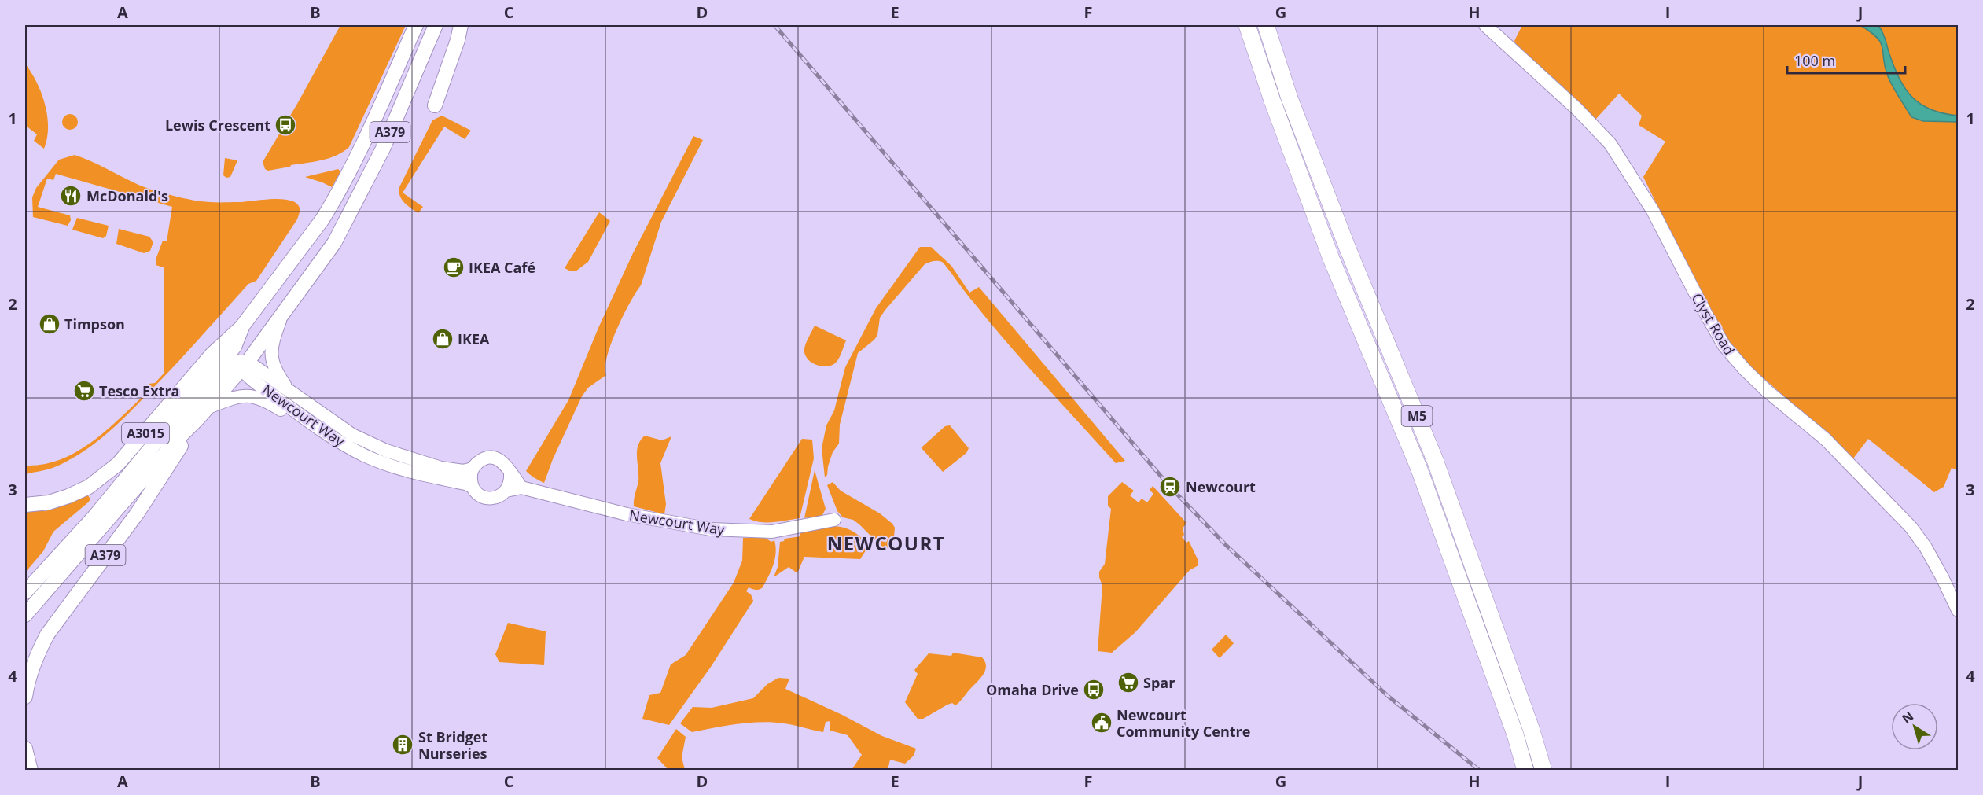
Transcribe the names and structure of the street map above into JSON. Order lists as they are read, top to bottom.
{
  "streets": {
    "highway": ["M5"],
    "main road": ["A379", "A3015"],
    "street": ["Clyst Road", "Newcourt Way"]
  },
  "crossings": [
    ["A379", "Newcourt Way"],
    ["A379", "A3015"]
  ],
  "districts": ["NEWCOURT"],
  "places": {
    "bus stop": ["Lewis Crescent", "Omaha Drive"],
    "restaurant": ["McDonald's"],
    "cafe": ["IKEA Café"],
    "shop": ["Timpson", "IKEA"],
    "supermarket": ["Tesco Extra", "Spar"],
    "station": ["Newcourt"],
    "public building": ["Newcourt Community Centre"],
    "building": ["St Bridget Nurseries"]
  },
  "scale_bar": "100 m",
  "north": "top left",
  "grid": {
    "columns": [
      "A",
      "B",
      "C",
      "D",
      "E",
      "F",
      "G",
      "H",
      "I",
      "J"
    ],
    "rows": [
      "1",
      "2",
      "3",
      "4"
    ]
  }
}
